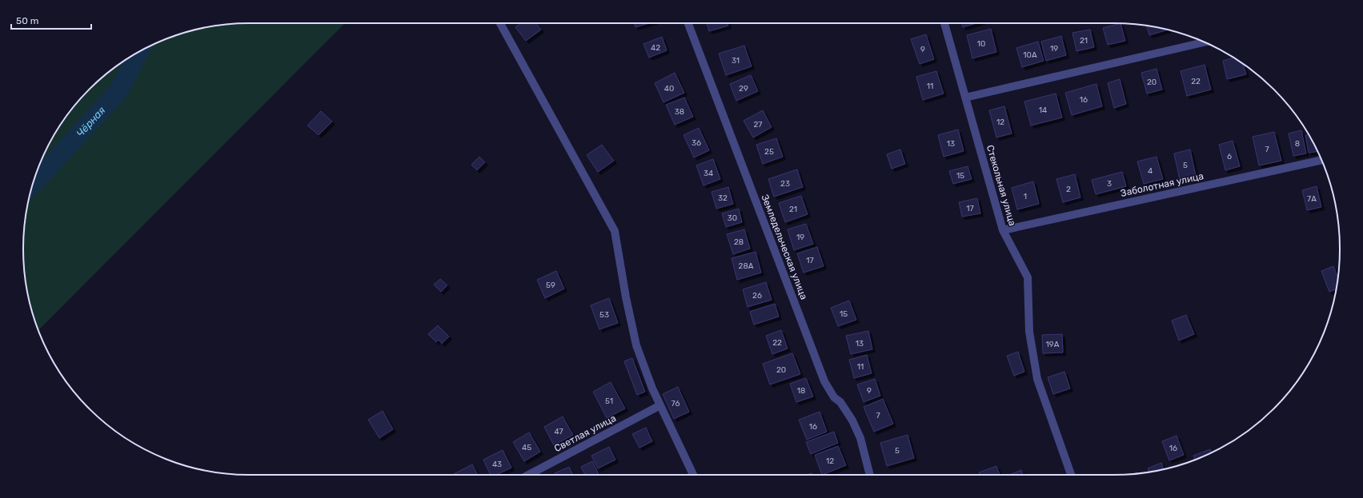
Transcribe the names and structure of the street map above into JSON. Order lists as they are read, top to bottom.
{
  "streets": {
    "street": [
      "Заболотная улица",
      "Стекольная улица",
      "Земледельческая улица",
      "Светлая улица"
    ]
  },
  "crossings": [
    ["Заболотная улица", "Стекольная улица"]
  ],
  "water": ["Чёрная"],
  "house_numbers": [
    "21",
    "10",
    "42",
    "19",
    "9",
    "10А",
    "31",
    "22",
    "20",
    "11",
    "40",
    "29",
    "16",
    "14",
    "38",
    "12",
    "27",
    "36",
    "13",
    "8",
    "7",
    "25",
    "6",
    "5",
    "4",
    "34",
    "15",
    "23",
    "3",
    "2",
    "1",
    "32",
    "7А",
    "17",
    "21",
    "30",
    "19",
    "28",
    "17",
    "28А",
    "59",
    "26",
    "15",
    "53",
    "22",
    "13",
    "19А",
    "11",
    "20",
    "18",
    "9",
    "51",
    "76",
    "7",
    "16",
    "47",
    "45",
    "16",
    "5",
    "12",
    "43"
  ],
  "scale_bar": "50 m"
}
